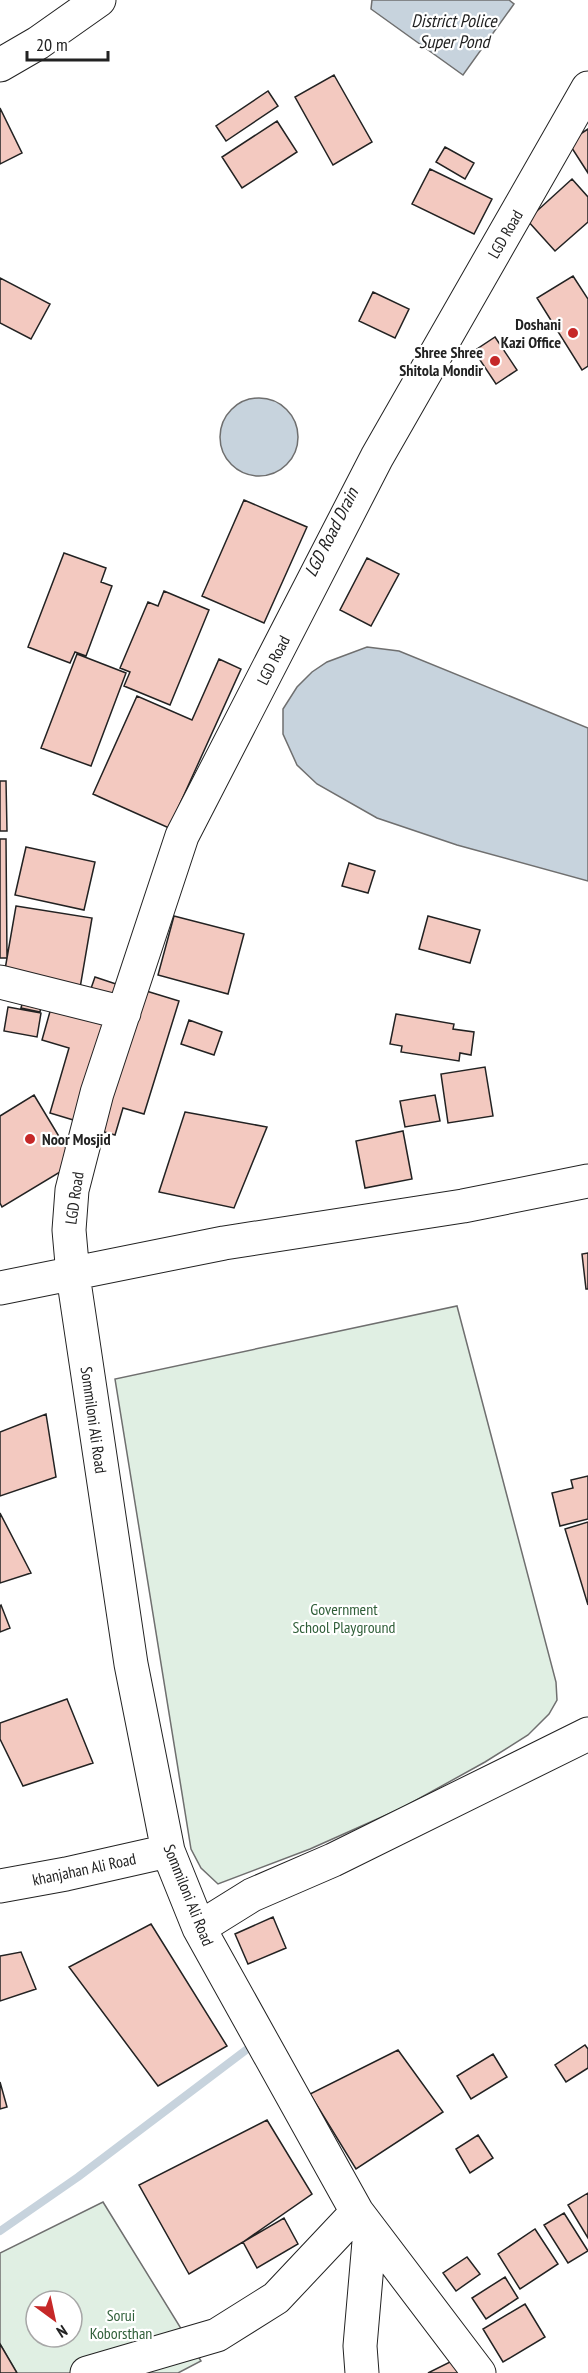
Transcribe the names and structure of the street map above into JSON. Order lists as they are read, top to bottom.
{
  "streets": {
    "street": ["LGD Road", "Sommiloni Ali Road", "khanjahan Ali Road"]
  },
  "crossings": [
    ["LGD Road", "Sommiloni Ali Road"],
    ["Sommiloni Ali Road", "khanjahan Ali Road"]
  ],
  "water": ["District Police Super Pond", "LGD Road Drain"],
  "parks": ["Government School Playground", "Sorui Koborsthan"],
  "places": ["Doshani Kazi Office", "Shree Shree Shitola Mondir", "Noor Mosjid"],
  "scale_bar": "20 m",
  "north": "bottom right"
}
